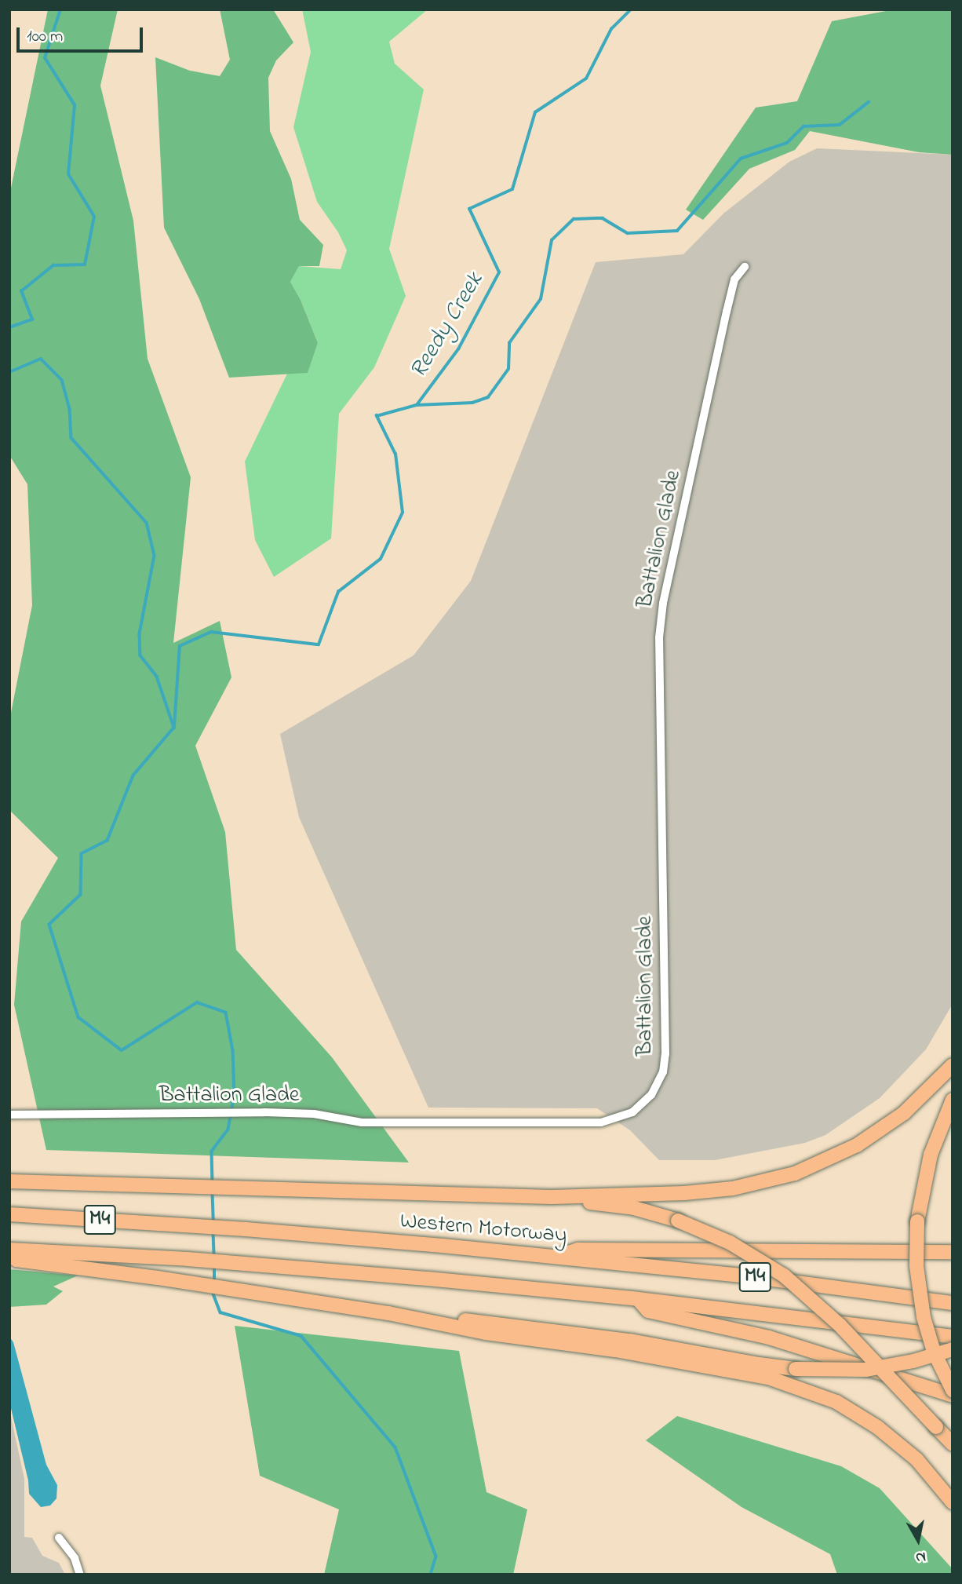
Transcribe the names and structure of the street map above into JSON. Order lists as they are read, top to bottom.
{
  "streets": {
    "highway": ["M4", "Western Motorway"],
    "street": ["Battalion Glade"]
  },
  "water": ["Reedy Creek"],
  "scale_bar": "100 m",
  "north": "bottom"
}
